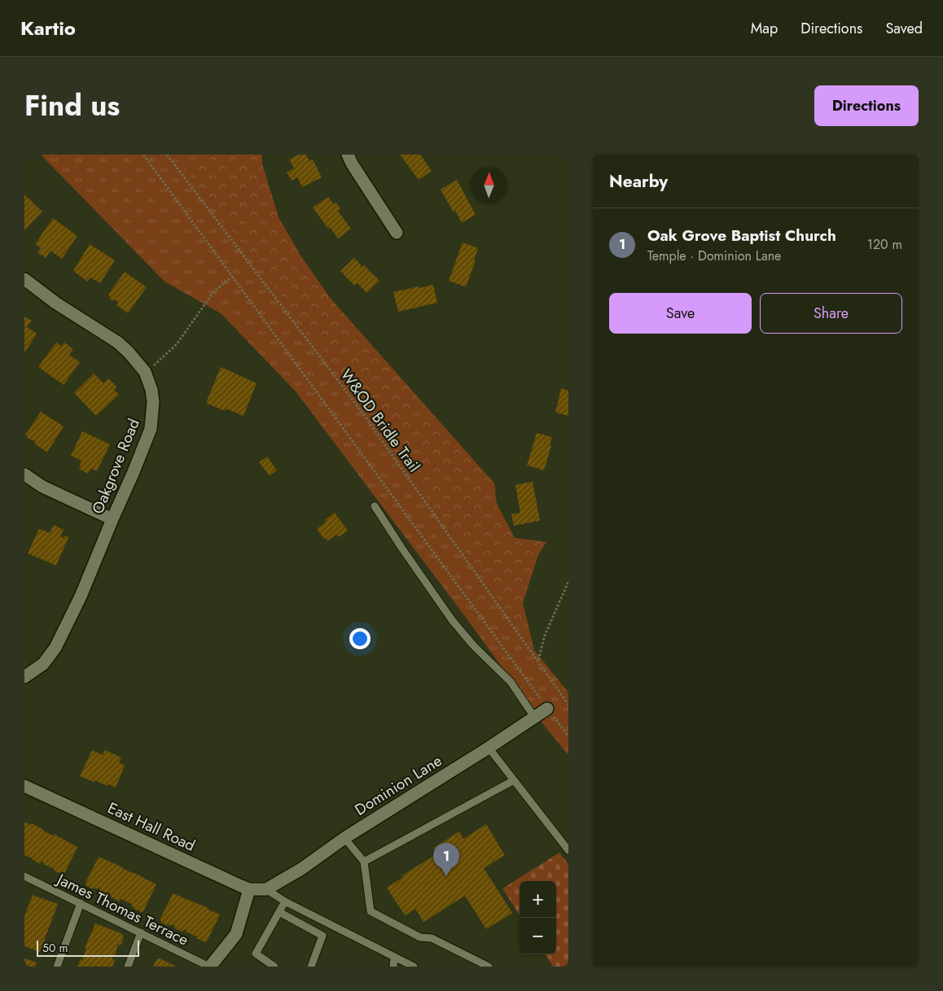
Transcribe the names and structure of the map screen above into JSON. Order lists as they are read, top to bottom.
{
  "streets": {
    "street": ["Oakgrove Road", "Dominion Lane", "East Hall Road"],
    "lane": ["James Thomas Terrace"],
    "path": ["W&OD Bridle Trail"]
  },
  "crossings": [
    ["Dominion Lane", "East Hall Road"]
  ],
  "scale_bar": "50 m",
  "north": "top",
  "page": {
    "header": "Kartio",
    "nav": ["Map", "Directions", "Saved"],
    "title": "Find us",
    "buttons": [
      "Directions",
      ["Save", "Share"]
    ],
    "heading": "Nearby",
    "list": [
      {
        "mark": "1",
        "name": "Oak Grove Baptist Church",
        "note": "Temple · Dominion Lane",
        "value": "120 m"
      }
    ],
    "pins": "1",
    "map_buttons": ["+", "−"],
    "scale": "50 m"
  }
}
